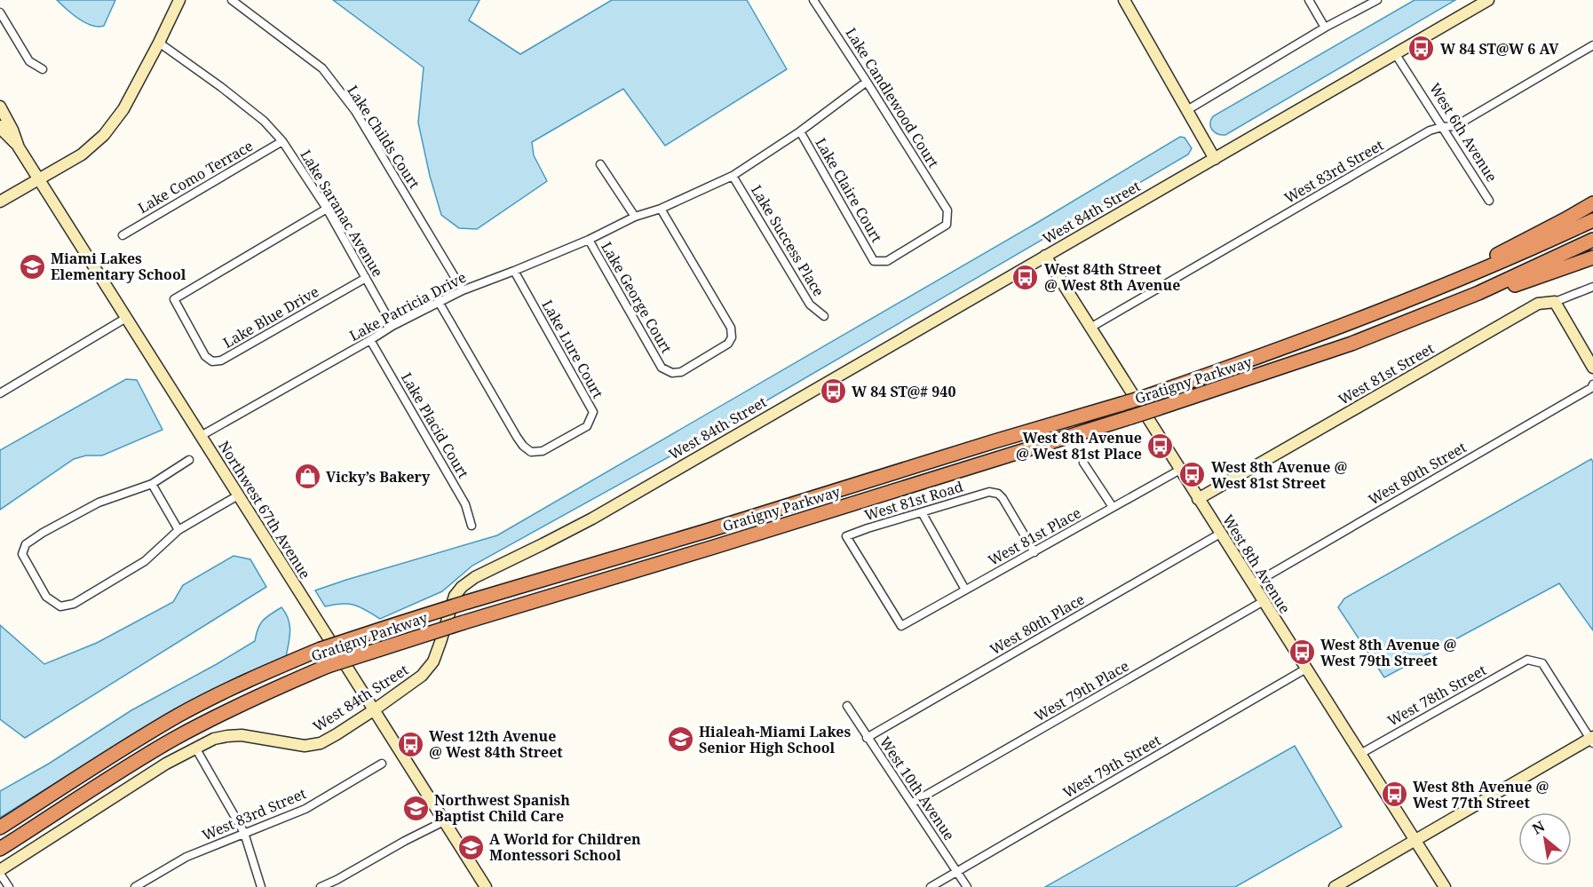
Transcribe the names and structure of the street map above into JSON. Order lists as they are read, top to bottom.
{
  "streets": {
    "highway": ["Gratigny Parkway"],
    "street": [
      "Lake Candlewood Court",
      "West 6th Avenue",
      "Lake Childs Court",
      "West 83rd Street",
      "Lake Como Terrace",
      "Lake Claire Court",
      "West 84th Street",
      "Lake Saranac Avenue",
      "Lake Success Place",
      "Lake George Court",
      "Lake Patricia Drive",
      "Lake Blue Drive",
      "Lake Lure Court",
      "West 81st Street",
      "Lake Placid Court",
      "West 80th Street",
      "West 81st Road",
      "Northwest 67th Avenue",
      "West 81st Place",
      "West 8th Avenue",
      "West 80th Place",
      "West 79th Place",
      "West 78th Street",
      "West 79th Street",
      "West 10th Avenue"
    ]
  },
  "crossings": [
    ["Lake Candlewood Court", "Lake Claire Court"],
    ["Lake Candlewood Court", "Lake Patricia Drive"],
    ["West 6th Avenue", "West 83rd Street"],
    ["West 6th Avenue", "West 84th Street"],
    ["Lake Childs Court", "Lake Patricia Drive"],
    ["West 83rd Street", "West 8th Avenue"],
    ["Lake Como Terrace", "Lake Saranac Avenue"],
    ["Lake Claire Court", "Lake Patricia Drive"],
    ["West 84th Street", "Northwest 67th Avenue"],
    ["West 84th Street", "West 8th Avenue"],
    ["Lake Saranac Avenue", "Lake Patricia Drive"],
    ["Lake Saranac Avenue", "Lake Blue Drive"],
    ["Lake Success Place", "Lake Patricia Drive"],
    ["Lake George Court", "Lake Patricia Drive"],
    ["Lake Patricia Drive", "Lake Lure Court"],
    ["Lake Patricia Drive", "Lake Placid Court"],
    ["Lake Patricia Drive", "Northwest 67th Avenue"],
    ["West 81st Street", "West 8th Avenue"],
    ["West 80th Street", "West 8th Avenue"],
    ["West 81st Road", "West 81st Place"],
    ["West 81st Place", "West 8th Avenue"],
    ["West 8th Avenue", "West 80th Place"],
    ["West 8th Avenue", "West 79th Place"],
    ["West 8th Avenue", "West 78th Street"],
    ["West 8th Avenue", "West 79th Street"],
    ["West 80th Place", "West 10th Avenue"],
    ["West 79th Place", "West 10th Avenue"],
    ["West 79th Street", "West 10th Avenue"]
  ],
  "places": {
    "bus stop": [
      "W 84 ST@W 6 AV",
      "West 84th Street @ West 8th Avenue",
      "W 84 ST@# 940",
      "West 8th Avenue @ West 81st Place",
      "West 8th Avenue @ West 81st Street",
      "West 8th Avenue @ West 79th Street",
      "West 12th Avenue @ West 84th Street",
      "West 8th Avenue @ West 77th Street"
    ],
    "school or university": [
      "Miami Lakes Elementary School",
      "Hialeah-Miami Lakes Senior High School",
      "Northwest Spanish Baptist Child Care",
      "A World for Children Montessori School"
    ],
    "shop": ["Vicky’s Bakery"]
  },
  "north": "top left"
}
